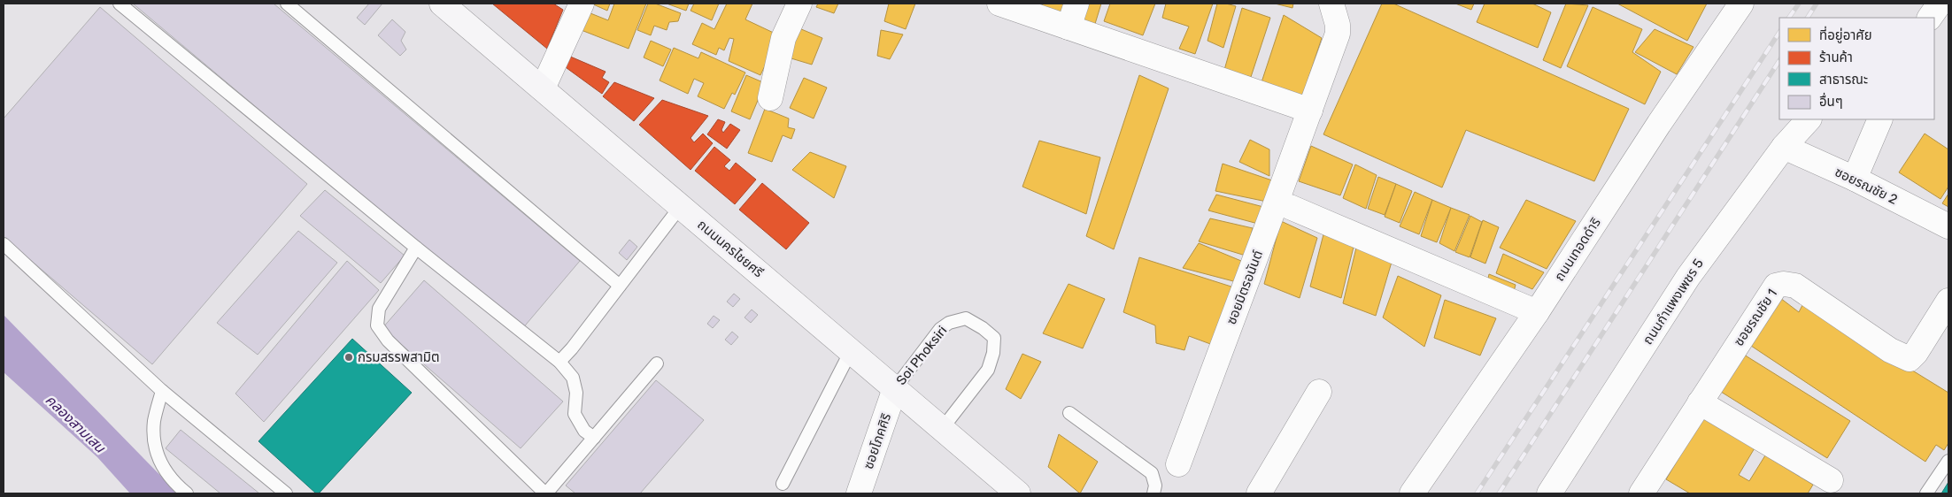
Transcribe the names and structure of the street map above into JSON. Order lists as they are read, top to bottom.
{
  "streets": {
    "main road": ["ถนนนครไชยศรี"],
    "street": [
      "ซอยรณชัย 2",
      "ถนนเทอดดำริ",
      "ซอยมิตรอนันต์",
      "ถนนกำแพงเพชร 5",
      "ซอยรณชัย 1",
      "ซอยโภคศิริ"
    ],
    "lane": ["Soi Phoksiri"]
  },
  "crossings": [
    ["ซอยรณชัย 2", "ถนนกำแพงเพชร 5"],
    ["ถนนนครไชยศรี", "Soi Phoksiri"],
    ["ถนนนครไชยศรี", "ซอยโภคศิริ"],
    ["Soi Phoksiri", "ซอยโภคศิริ"]
  ],
  "water": ["คลองสามเสน"],
  "places": ["กรมสรรพสามิต"],
  "legend": [
    "ที่อยู่อาศัย",
    "ร้านค้า",
    "สาธารณะ",
    "อื่นๆ"
  ]
}
